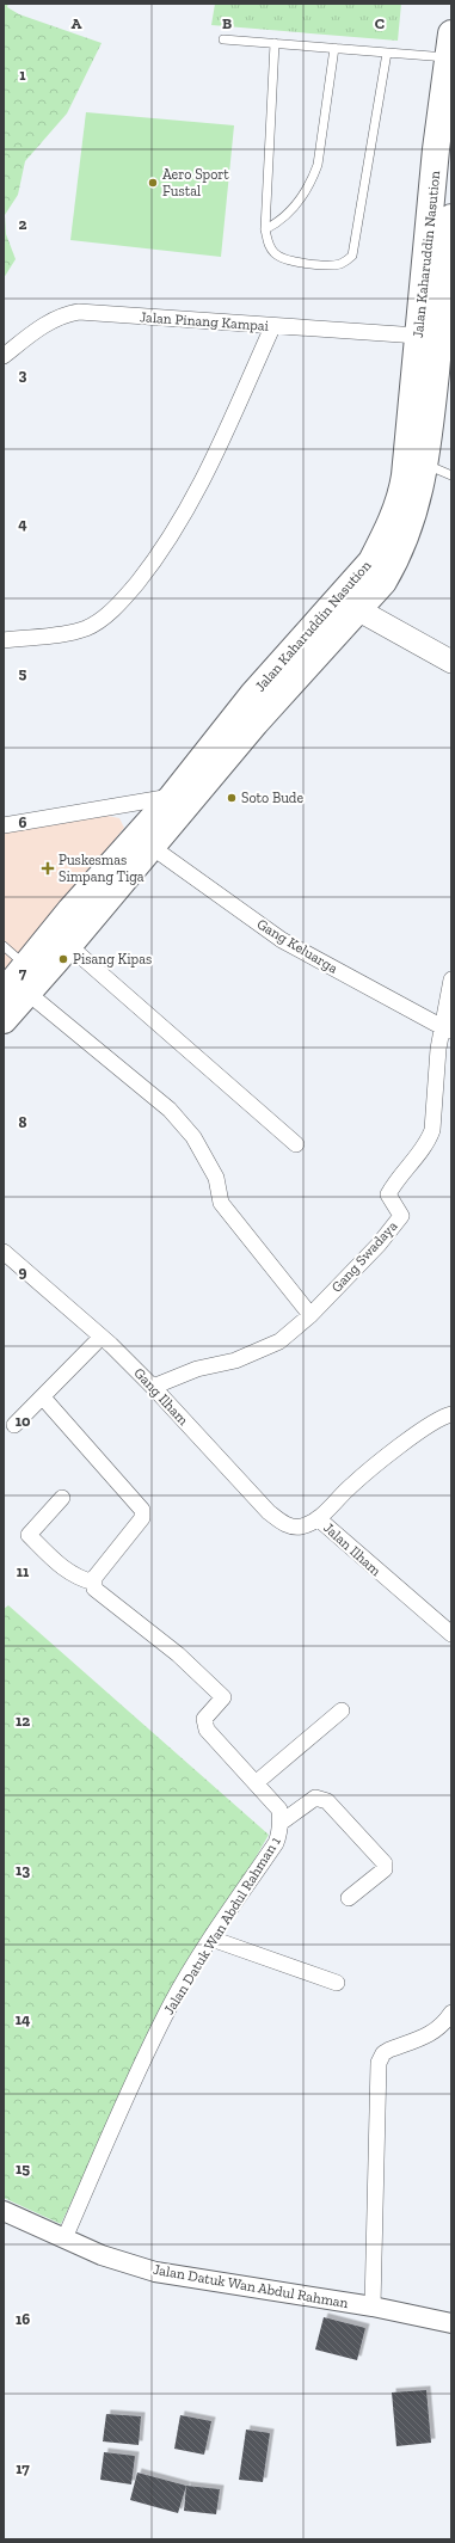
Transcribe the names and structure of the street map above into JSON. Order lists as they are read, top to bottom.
{
  "streets": {
    "highway": ["Jalan Kaharuddin Nasution"],
    "street": [
      "Jalan Pinang Kampai",
      "Gang Keluarga",
      "Gang Swadaya",
      "Gang Ilham",
      "Jalan Ilham",
      "Jalan Datuk Wan Abdul Rahman 1",
      "Jalan Datuk Wan Abdul Rahman"
    ]
  },
  "crossings": [
    ["Jalan Kaharuddin Nasution", "Jalan Pinang Kampai"],
    ["Jalan Kaharuddin Nasution", "Gang Keluarga"],
    ["Gang Keluarga", "Gang Swadaya"],
    ["Gang Swadaya", "Gang Ilham"],
    ["Gang Ilham", "Jalan Ilham"],
    ["Jalan Datuk Wan Abdul Rahman 1", "Jalan Datuk Wan Abdul Rahman"]
  ],
  "places": {
    "other": ["Aero Sport Fustal", "Soto Bude", "Pisang Kipas"],
    "health": ["Puskesmas Simpang Tiga"]
  },
  "grid": {
    "columns": ["A", "B", "C"],
    "rows": [
      "1",
      "2",
      "3",
      "4",
      "5",
      "6",
      "7",
      "8",
      "9",
      "10",
      "11",
      "12",
      "13",
      "14",
      "15",
      "16",
      "17"
    ]
  }
}
